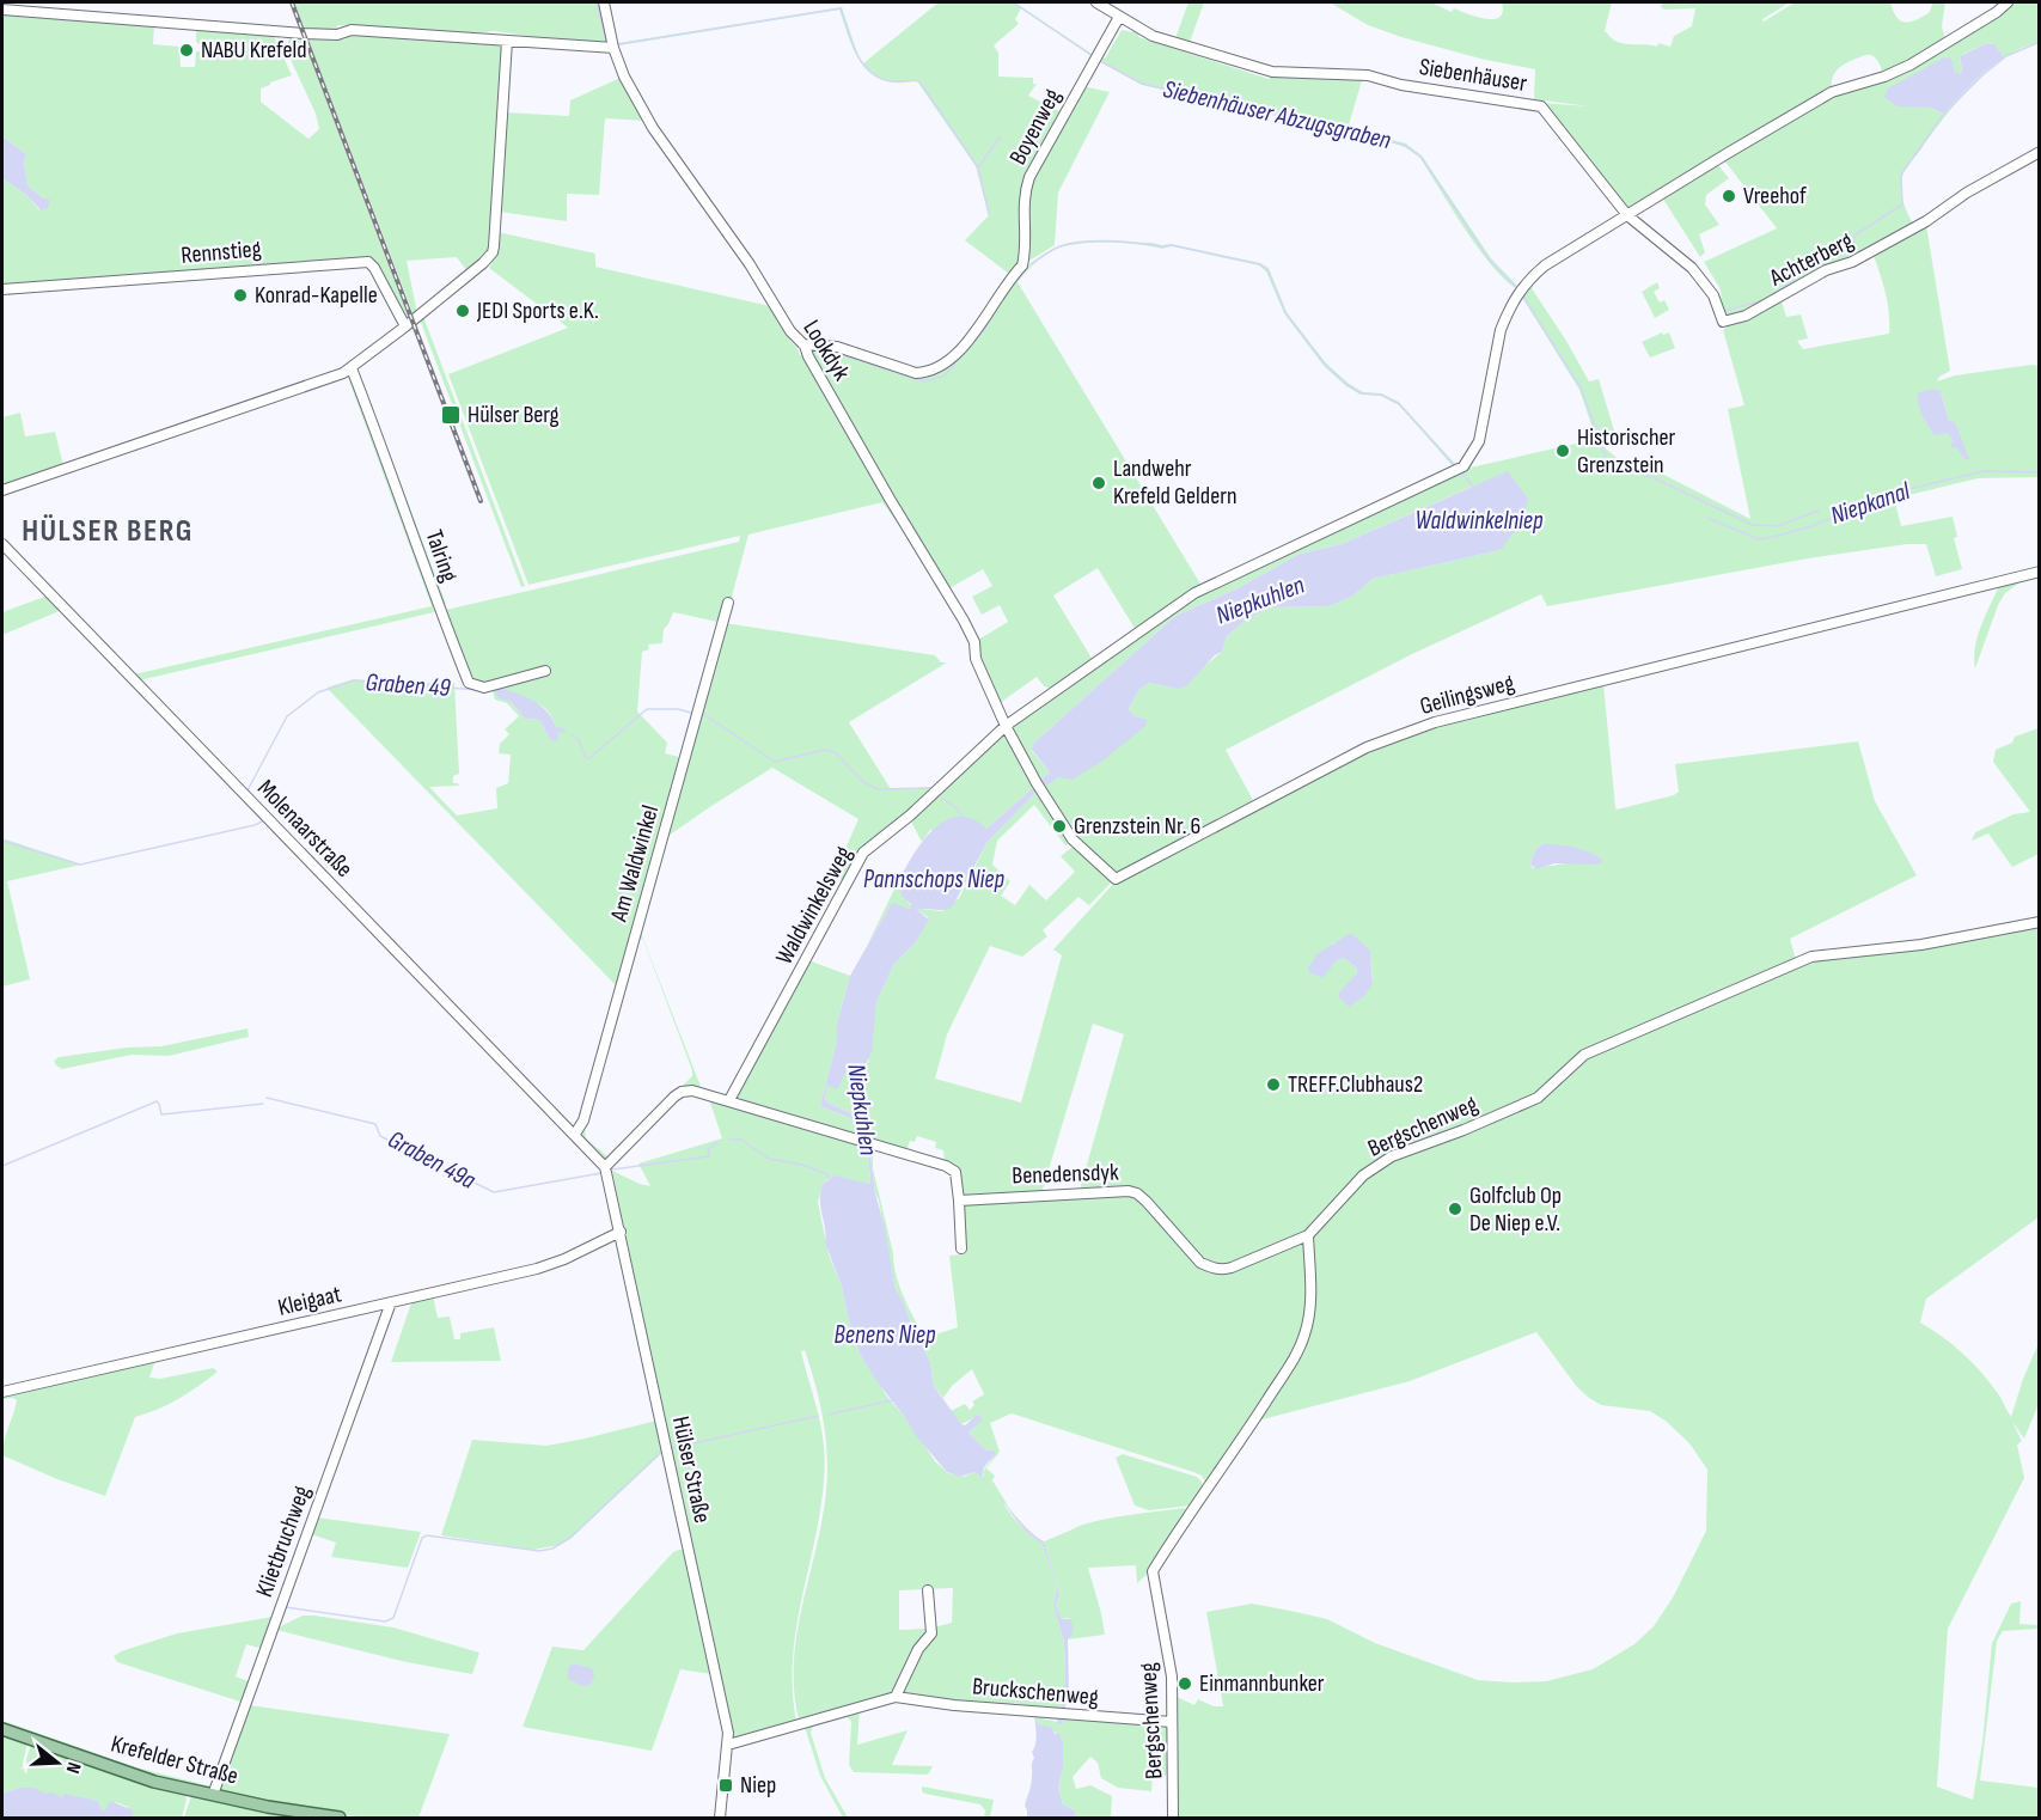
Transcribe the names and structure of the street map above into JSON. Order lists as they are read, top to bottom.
{
  "streets": {
    "main road": ["Krefelder Straße"],
    "street": [
      "Siebenhäuser",
      "Boyenweg",
      "Rennstieg",
      "Achterberg",
      "Lookdyk",
      "Talring",
      "Geilingsweg",
      "Molenaarstraße",
      "Am Waldwinkel",
      "Waldwinkelsweg",
      "Bergschenweg",
      "Benedensdyk",
      "Kleigaat",
      "Hülser Straße",
      "Klietbruchweg",
      "Bruckschenweg"
    ]
  },
  "crossings": [
    ["Siebenhäuser", "Boyenweg"],
    ["Siebenhäuser", "Achterberg"],
    ["Siebenhäuser", "Waldwinkelsweg"],
    ["Boyenweg", "Lookdyk"],
    ["Achterberg", "Waldwinkelsweg"],
    ["Lookdyk", "Geilingsweg"],
    ["Lookdyk", "Waldwinkelsweg"],
    ["Geilingsweg", "Waldwinkelsweg"],
    ["Molenaarstraße", "Am Waldwinkel"],
    ["Molenaarstraße", "Hülser Straße"],
    ["Am Waldwinkel", "Hülser Straße"],
    ["Bergschenweg", "Benedensdyk"],
    ["Bergschenweg", "Bruckschenweg"],
    ["Kleigaat", "Hülser Straße"],
    ["Kleigaat", "Klietbruchweg"],
    ["Hülser Straße", "Bruckschenweg"],
    ["Klietbruchweg", "Krefelder Straße"]
  ],
  "districts": ["HÜLSER BERG"],
  "water": [
    "Siebenhäuser Abzugsgraben",
    "Niepkanal",
    "Waldwinkelniep",
    "Niepkuhlen",
    "Graben 49",
    "Pannschops Niep",
    "Graben 49a",
    "Benens Niep"
  ],
  "places": {
    "other": [
      "NABU Krefeld",
      "Vreehof",
      "Konrad-Kapelle",
      "JEDI Sports e.K.",
      "Historischer Grenzstein",
      "Landwehr Krefeld Geldern",
      "Grenzstein Nr. 6",
      "TREFF.Clubhaus2",
      "Golfclub Op De Niep e.V.",
      "Einmannbunker"
    ],
    "transit": ["Hülser Berg", "Niep"]
  },
  "north": "right"
}
